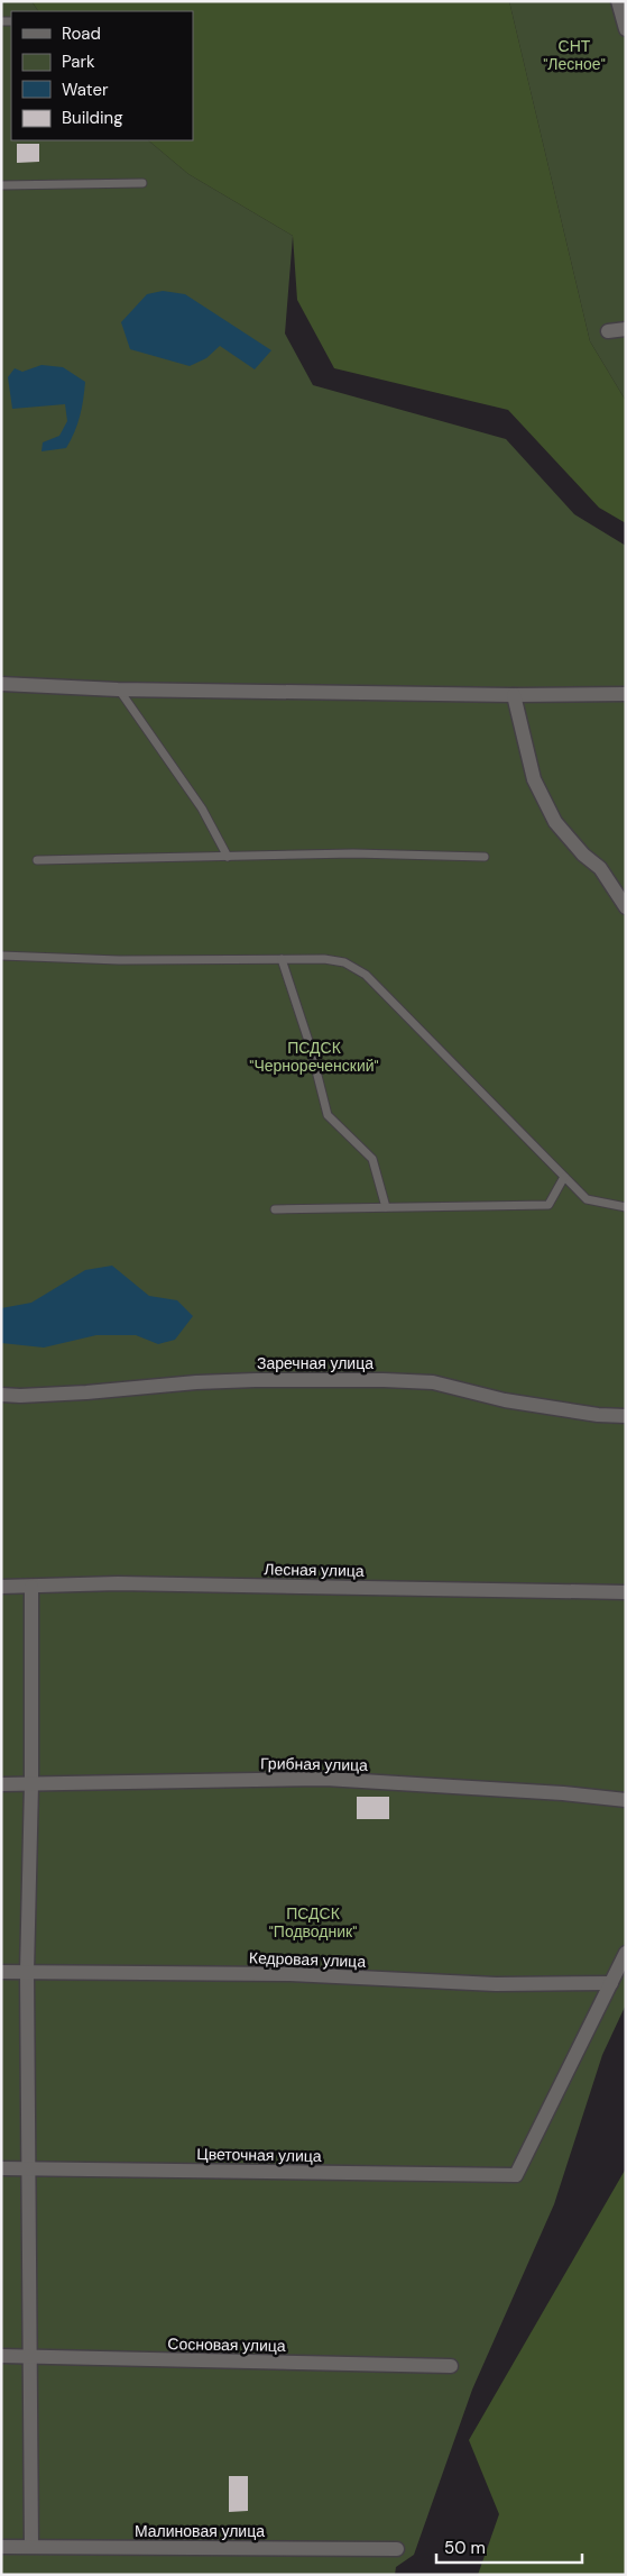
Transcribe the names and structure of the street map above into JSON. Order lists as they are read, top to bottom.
{
  "streets": {
    "street": [
      "Заречная улица",
      "Лесная улица",
      "Грибная улица",
      "Кедровая улица",
      "Цветочная улица",
      "Сосновая улица",
      "Малиновая улица"
    ]
  },
  "crossings": [
    ["Кедровая улица", "Цветочная улица"]
  ],
  "parks": ["СНТ \"Лесное\"", "ПСДСК \"Чернореченский\"", "ПСДСК \"Подводник\""],
  "legend": [
    "Road",
    "Park",
    "Water",
    "Building"
  ],
  "scale_bar": "50 m"
}
